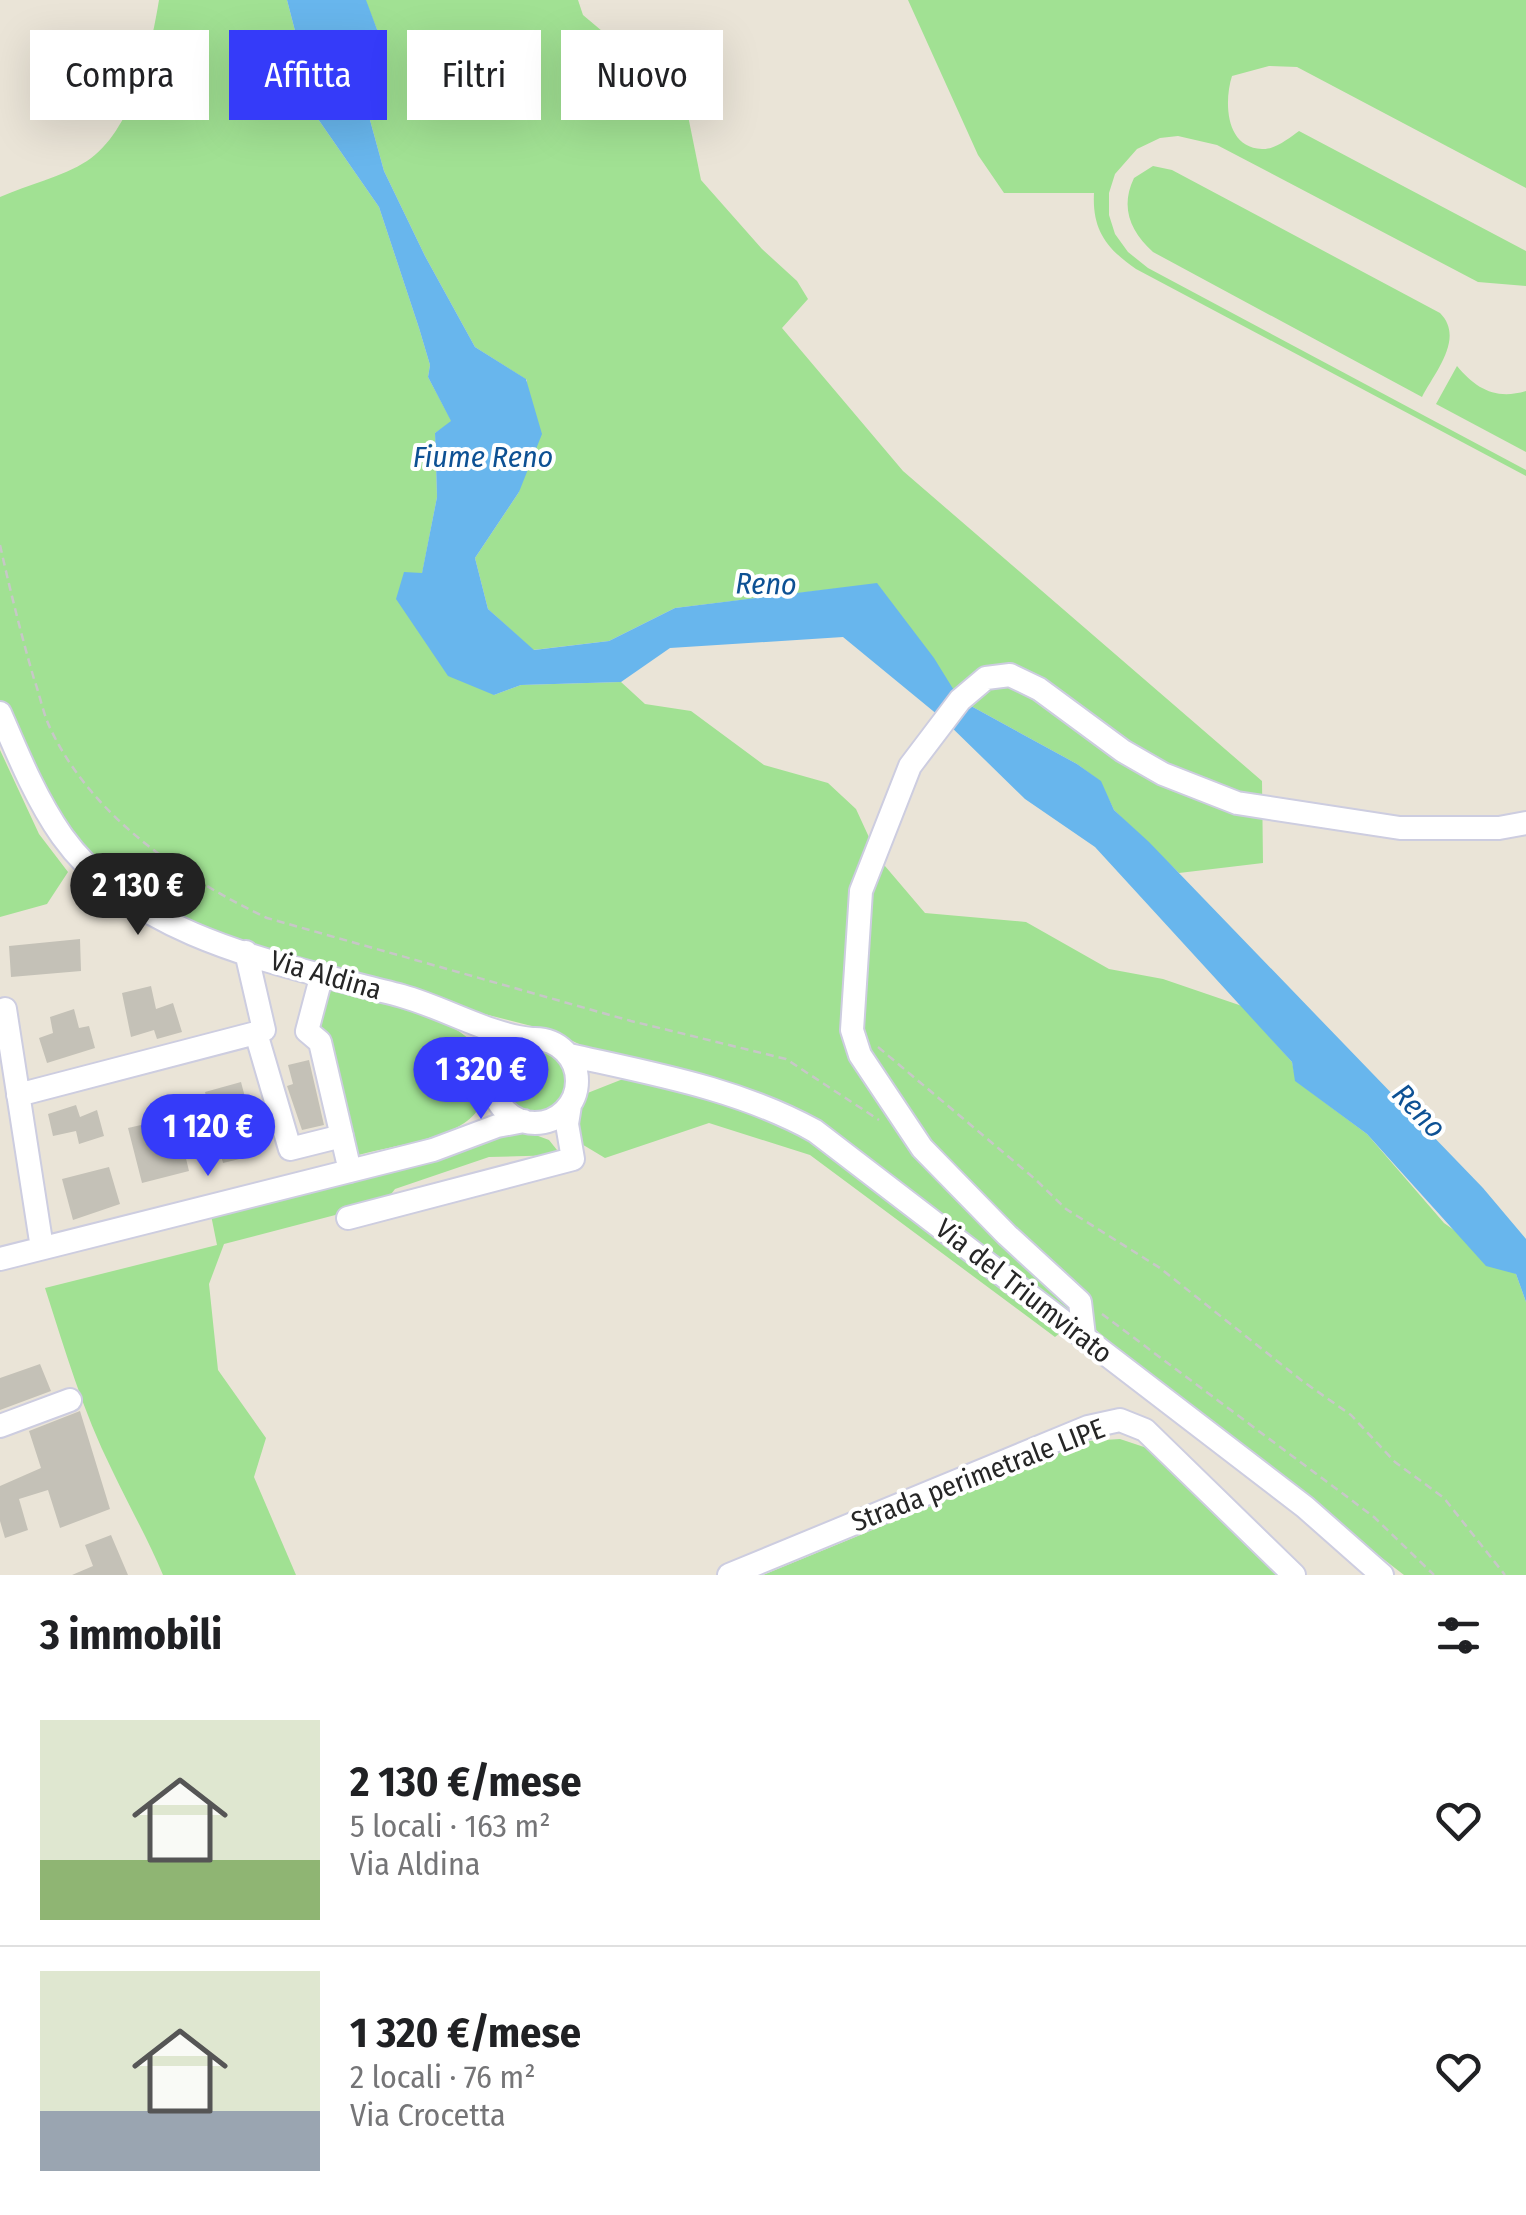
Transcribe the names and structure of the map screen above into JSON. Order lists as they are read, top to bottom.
{
  "streets": {
    "street": ["Via Aldina", "Via del Triumvirato", "Strada perimetrale LIPE"]
  },
  "crossings": [
    ["Via Aldina", "Via del Triumvirato"]
  ],
  "water": ["Fiume Reno", "Reno"],
  "page": {
    "chip": [
      "Compra",
      "Affitta",
      "Filtri",
      "Nuovo"
    ],
    "price": ["2 130 €", "1 320 €", "1 120 €"],
    "heading": "3 immobili",
    "list": [
      {
        "name": "2 130 €/mese",
        "note": "5 locali · 163 m² · Via Aldina"
      },
      {
        "name": "1 320 €/mese",
        "note": "2 locali · 76 m² · Via Crocetta"
      }
    ]
  }
}
